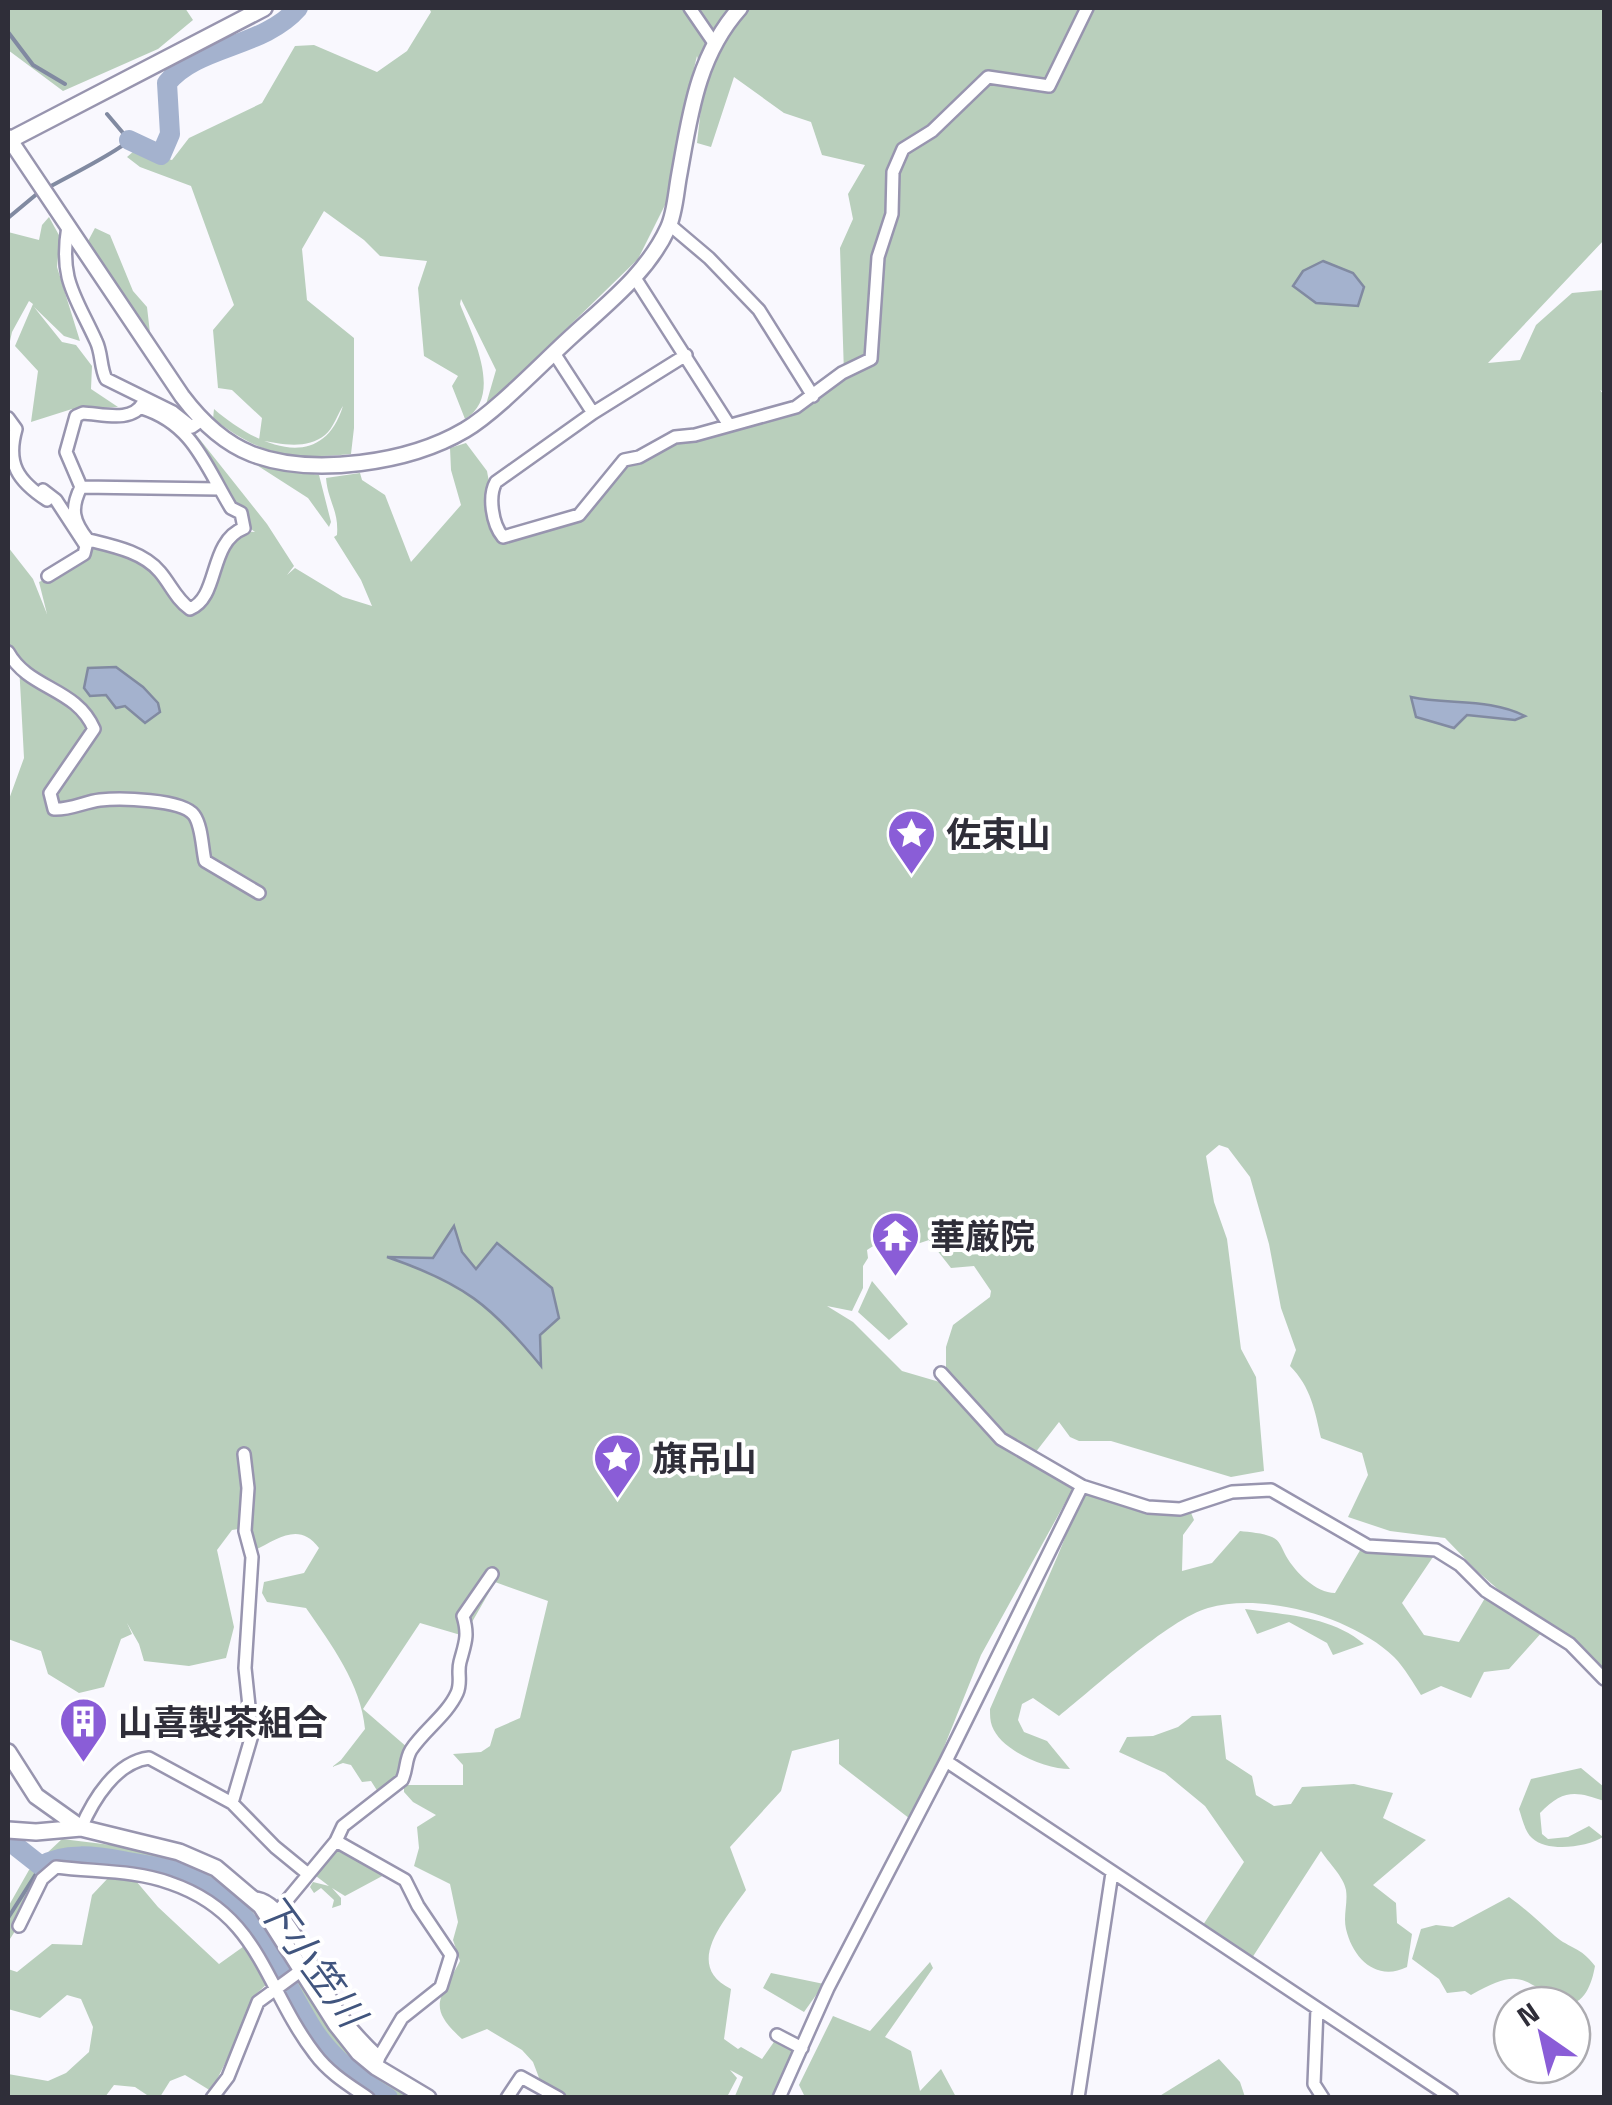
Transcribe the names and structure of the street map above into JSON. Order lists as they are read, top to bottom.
{
  "water": ["下小笠川"],
  "places": {
    "place": ["佐束山", "旗吊山"],
    "temple": ["華厳院"],
    "building": ["山喜製茶組合"]
  },
  "north": "top left"
}
